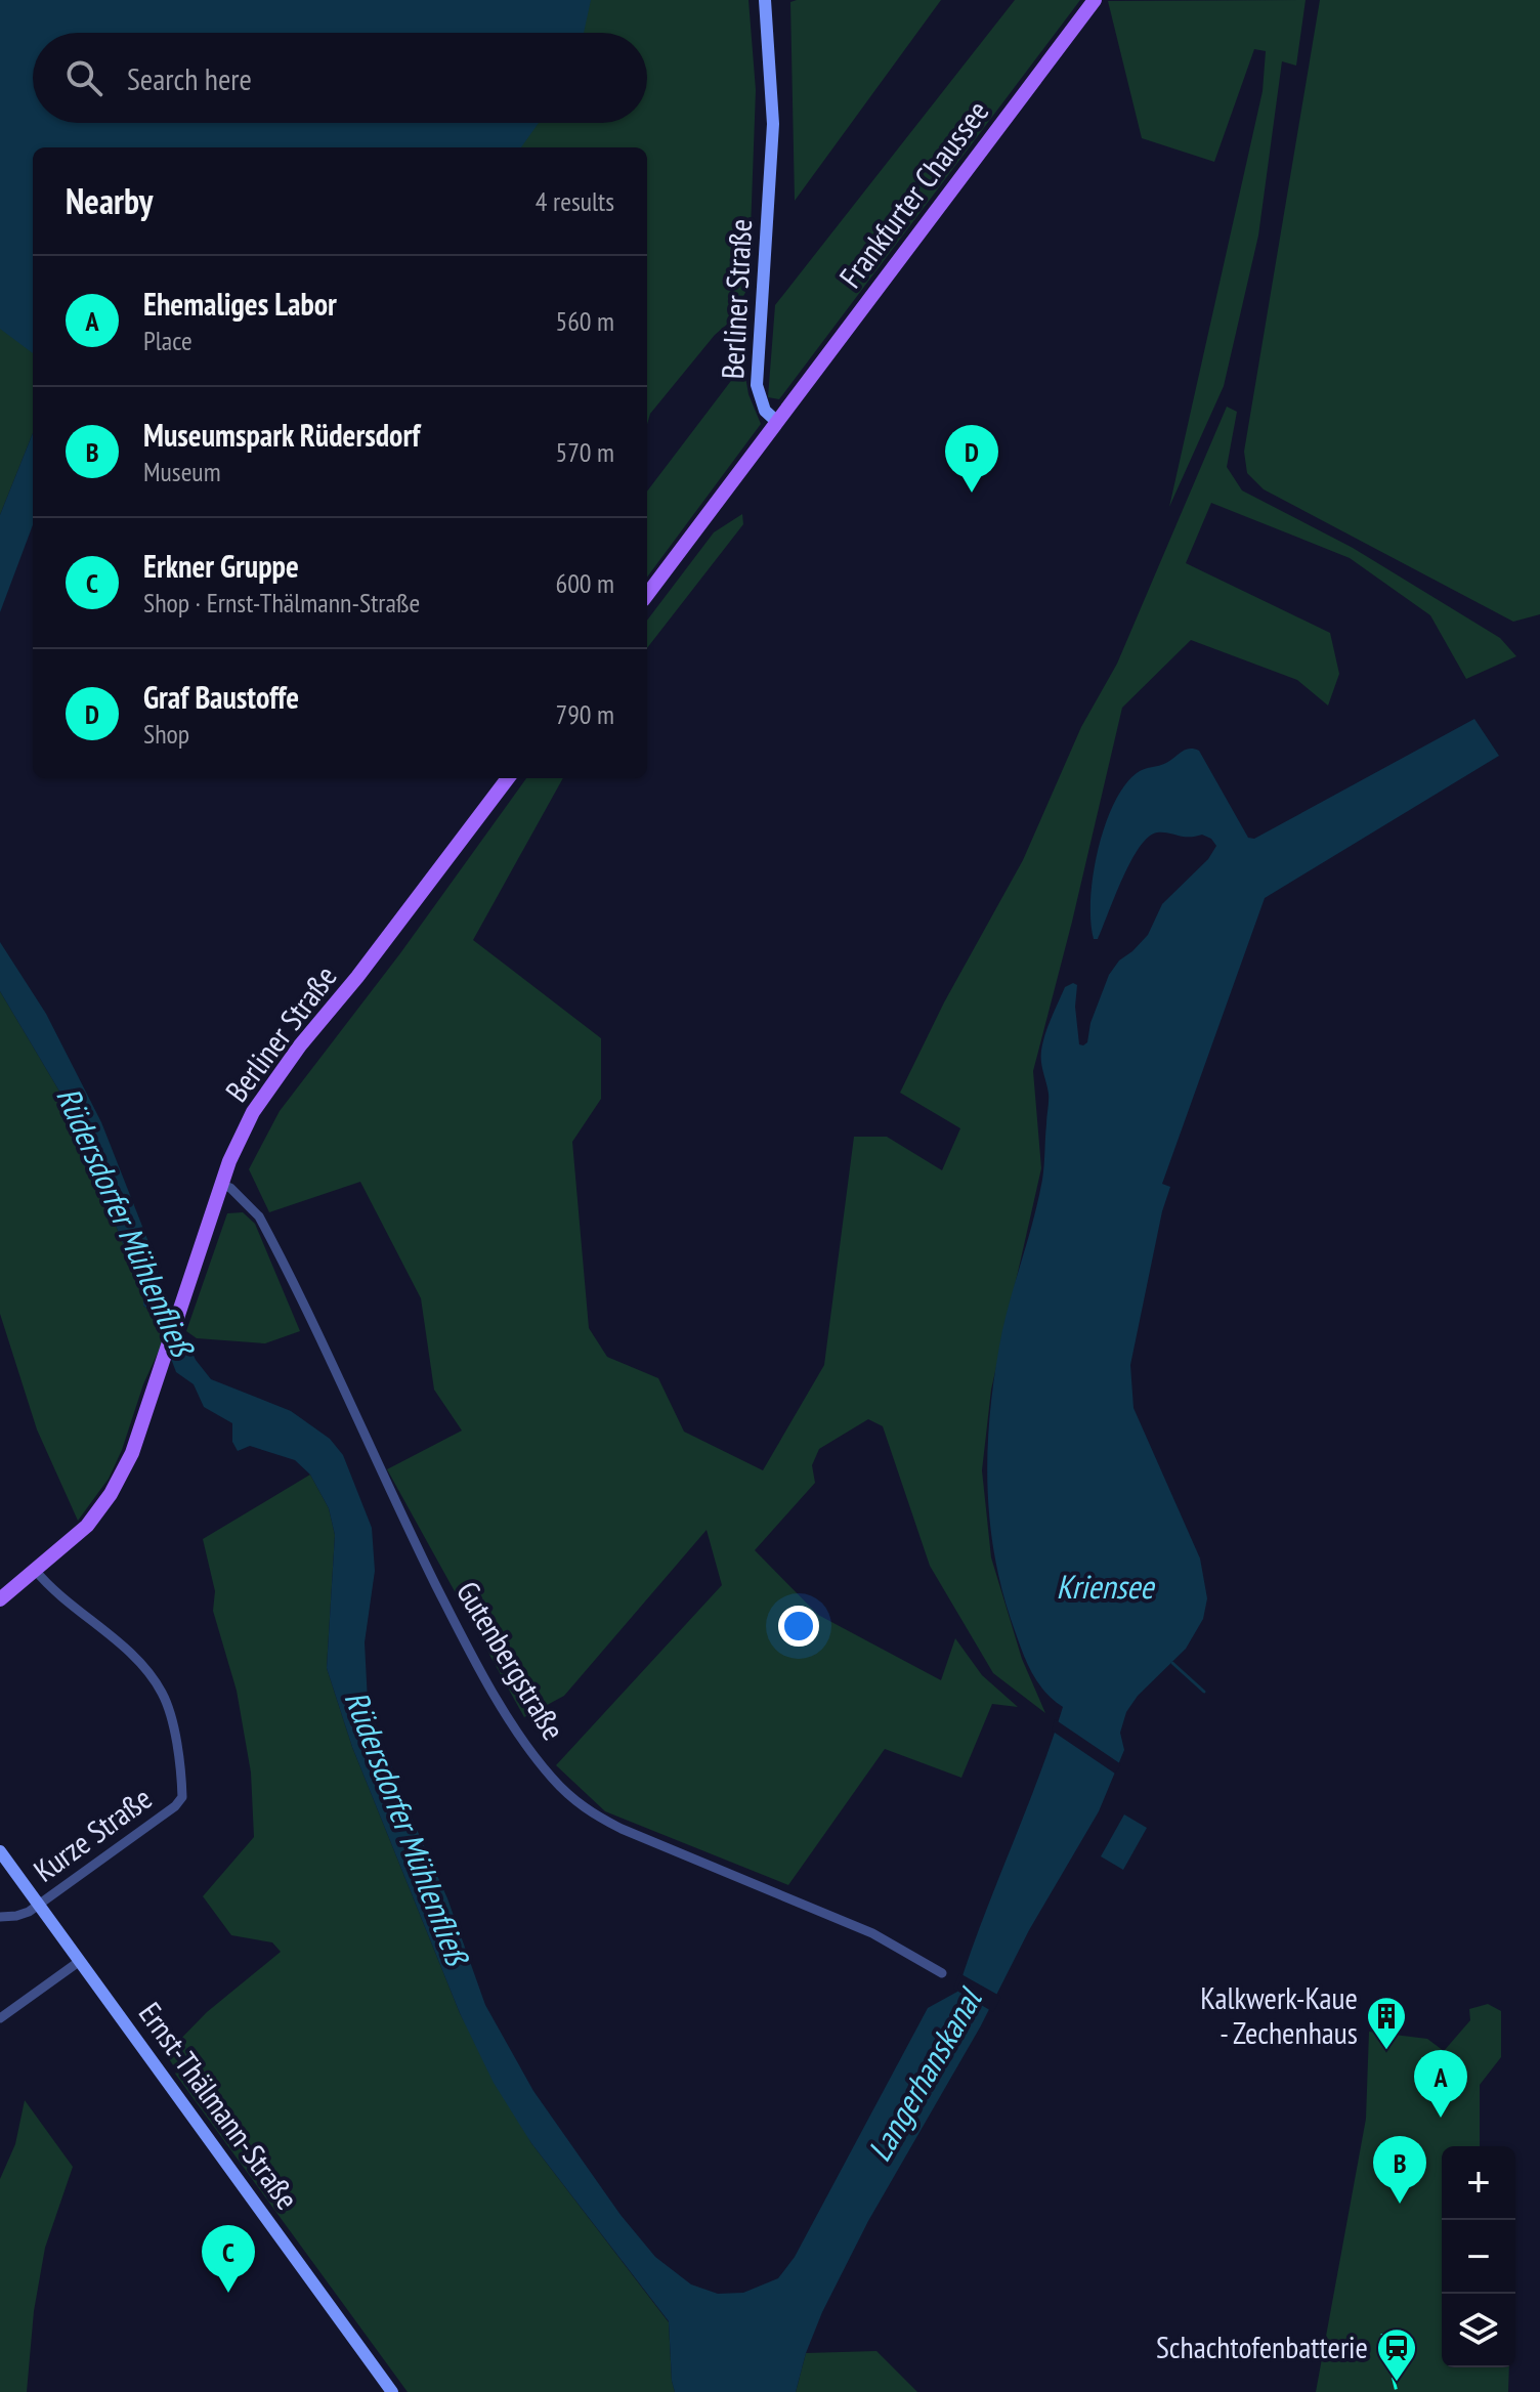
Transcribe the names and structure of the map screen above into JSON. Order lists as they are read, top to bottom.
{
  "streets": {
    "main road": ["Frankfurter Chaussee", "Berliner Straße", "Ernst-Thälmann-Straße"],
    "street": ["Gutenbergstraße", "Kurze Straße"]
  },
  "crossings": [
    ["Frankfurter Chaussee", "Berliner Straße"],
    ["Berliner Straße", "Gutenbergstraße"],
    ["Berliner Straße", "Kurze Straße"],
    ["Kurze Straße", "Ernst-Thälmann-Straße"]
  ],
  "water": ["Rüdersdorfer Mühlenfließ", "Kriensee", "Langerhanskanal"],
  "places": {
    "building": ["Kalkwerk-Kaue - Zechenhaus"],
    "station": ["Schachtofenbatterie"]
  },
  "page": {
    "search": "Search here",
    "heading": ["Nearby", "4 results"],
    "list": [
      {
        "mark": "A",
        "name": "Ehemaliges Labor",
        "note": "Place",
        "value": "560 m"
      },
      {
        "mark": "B",
        "name": "Museumspark Rüdersdorf",
        "note": "Museum",
        "value": "570 m"
      },
      {
        "mark": "C",
        "name": "Erkner Gruppe",
        "note": "Shop · Ernst-Thälmann-Straße",
        "value": "600 m"
      },
      {
        "mark": "D",
        "name": "Graf Baustoffe",
        "note": "Shop",
        "value": "790 m"
      }
    ],
    "pins": [
      "D",
      "A",
      "B",
      "C"
    ],
    "map_buttons": ["+", "−"]
  }
}
